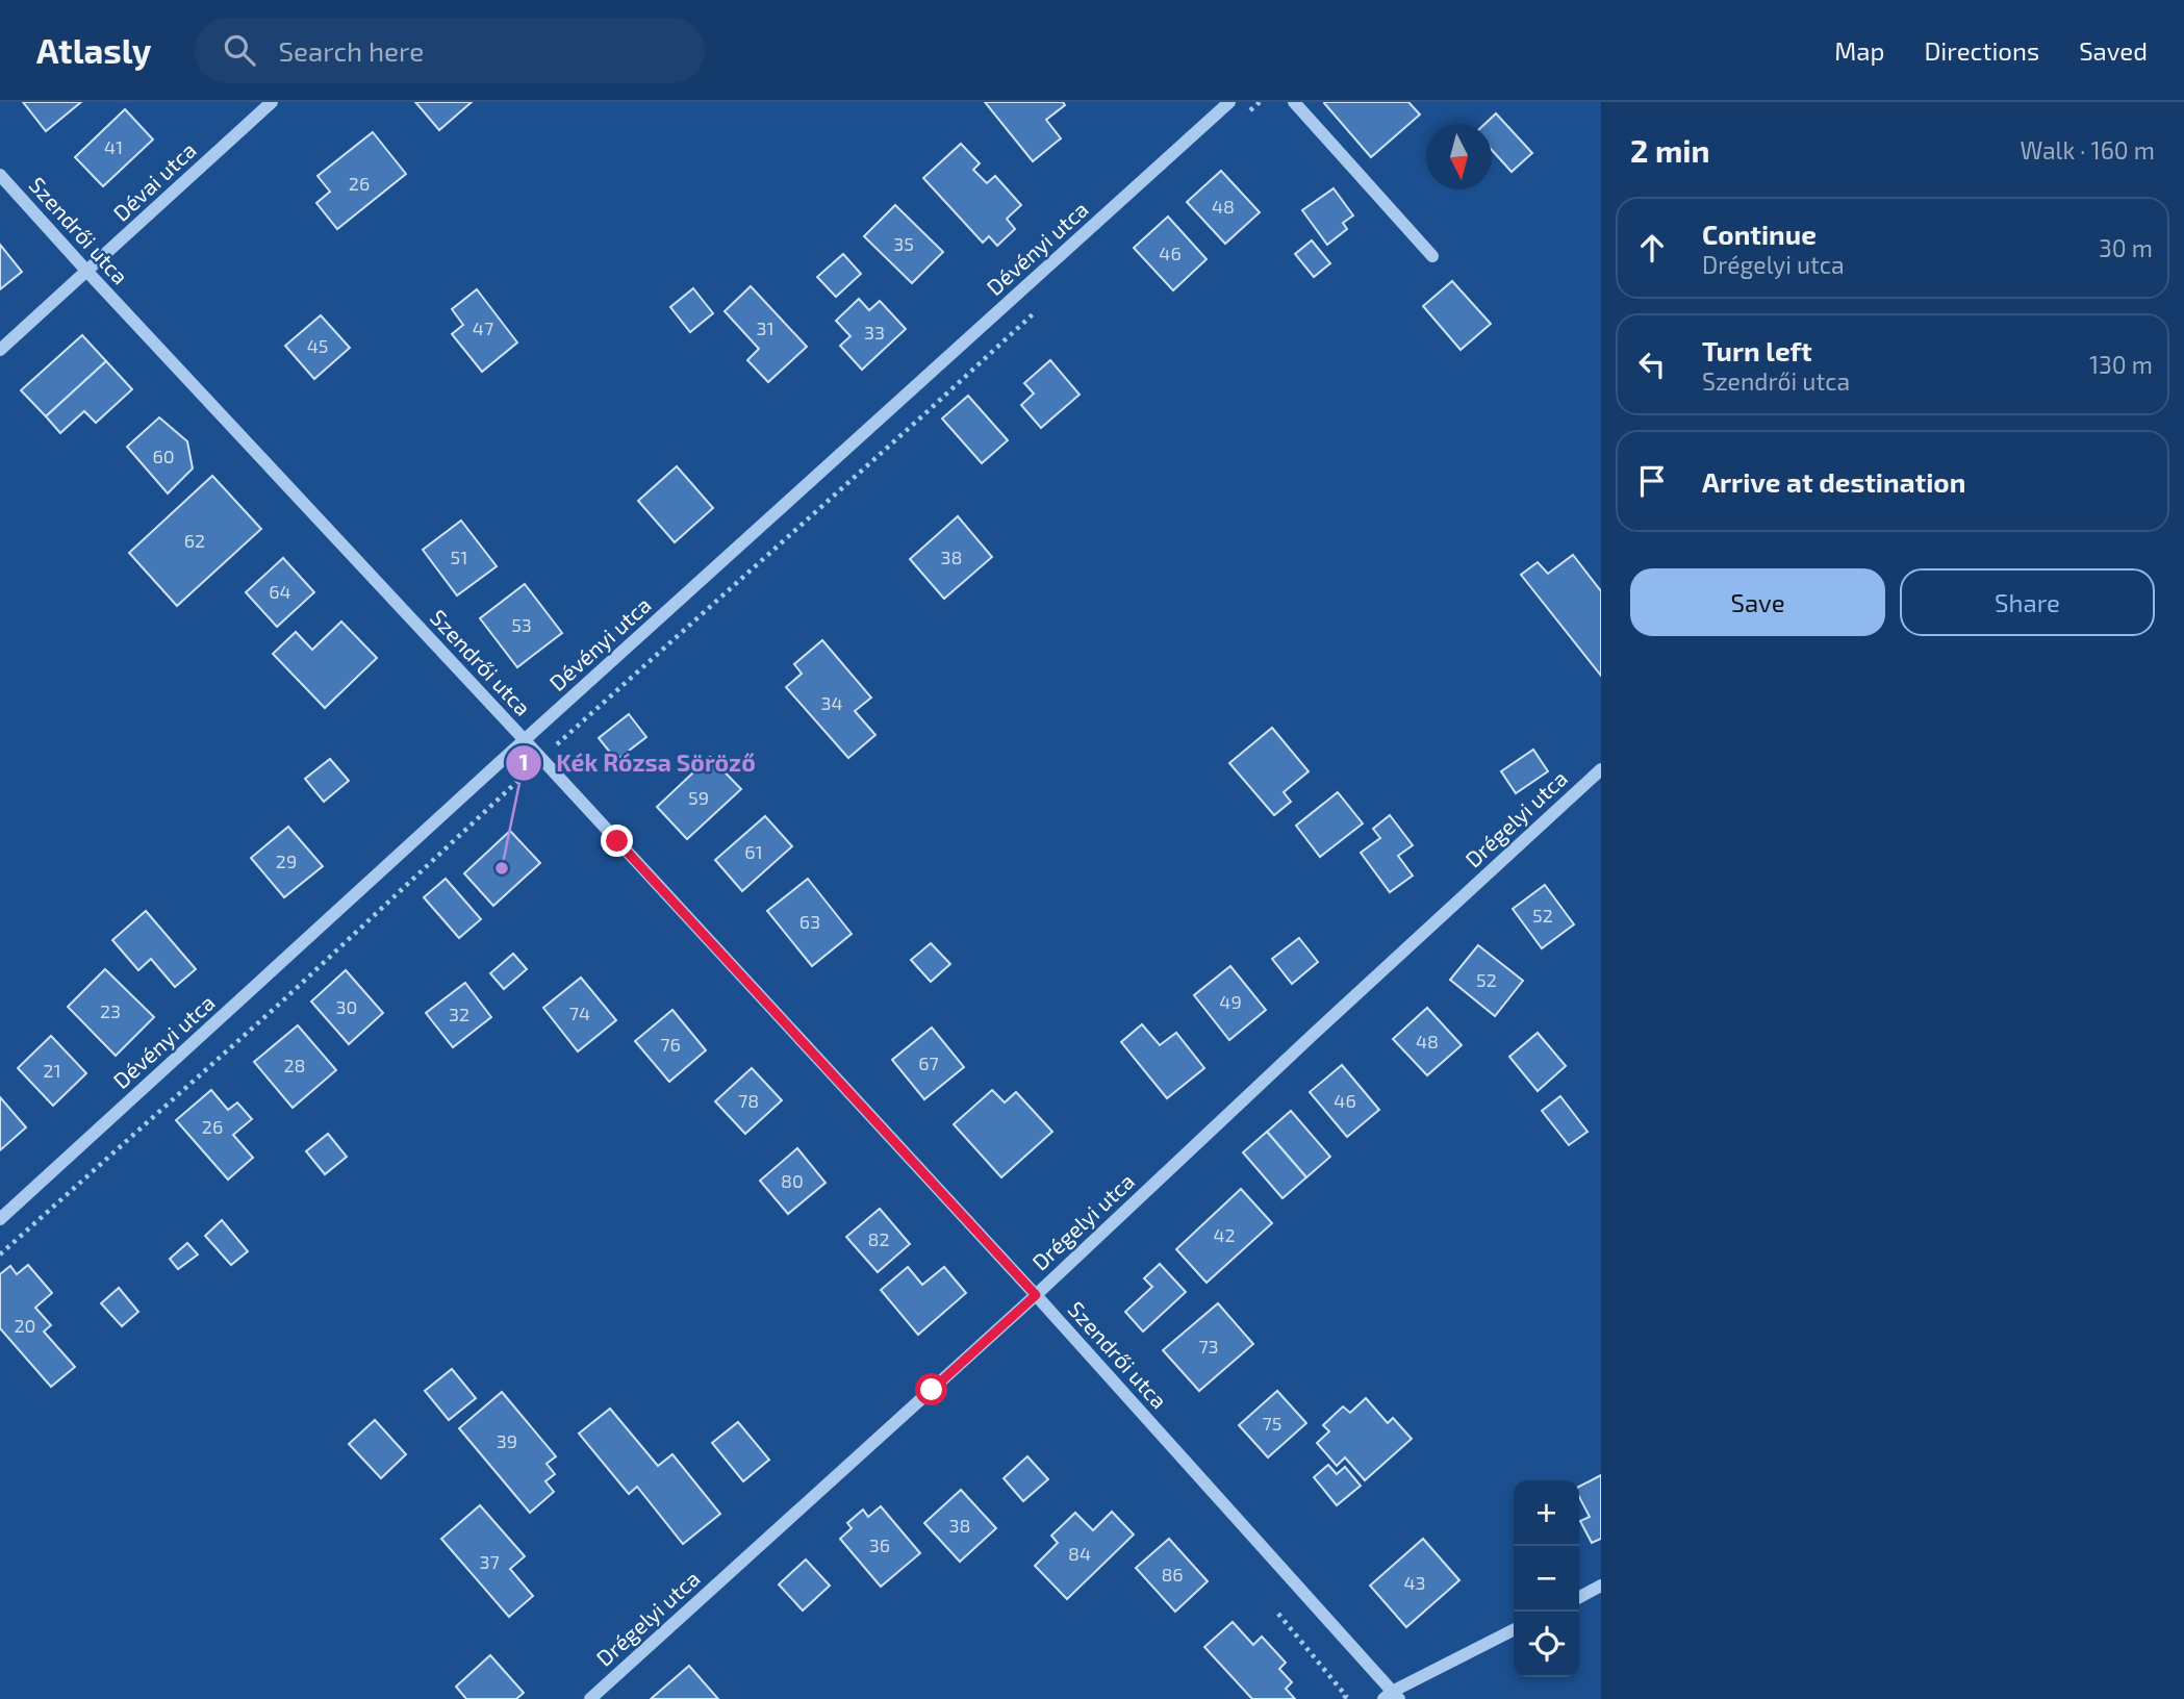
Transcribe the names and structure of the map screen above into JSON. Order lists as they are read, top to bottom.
{
  "streets": {
    "street": [
      "Dévai utca",
      "Szendrői utca",
      "Dévényi utca",
      "Drégelyi utca"
    ]
  },
  "crossings": [
    ["Dévai utca", "Szendrői utca"],
    ["Szendrői utca", "Dévényi utca"],
    ["Szendrői utca", "Drégelyi utca"]
  ],
  "places": ["Kék Rózsa Söröző"],
  "house_numbers": [
    "41",
    "26",
    "48",
    "35",
    "46",
    "47",
    "31",
    "33",
    "45",
    "60",
    "62",
    "51",
    "38",
    "64",
    "53",
    "34",
    "59",
    "61",
    "29",
    "52",
    "63",
    "52",
    "49",
    "30",
    "23",
    "74",
    "32",
    "48",
    "76",
    "67",
    "28",
    "21",
    "78",
    "46",
    "26",
    "80",
    "42",
    "82",
    "20",
    "73",
    "75",
    "39",
    "38",
    "36",
    "84",
    "37",
    "86",
    "43"
  ],
  "north": "bottom",
  "page": {
    "header": "Atlasly",
    "search": "Search here",
    "nav": ["Map", "Directions", "Saved"],
    "heading": ["2 min", "Walk · 160 m"],
    "list": [
      ["Continue", "Drégelyi utca", "30 m"],
      ["Turn left", "Szendrői utca", "130 m"],
      "Arrive at destination"
    ],
    "buttons": ["Save", "Share"],
    "map_buttons": ["+", "−"]
  }
}
